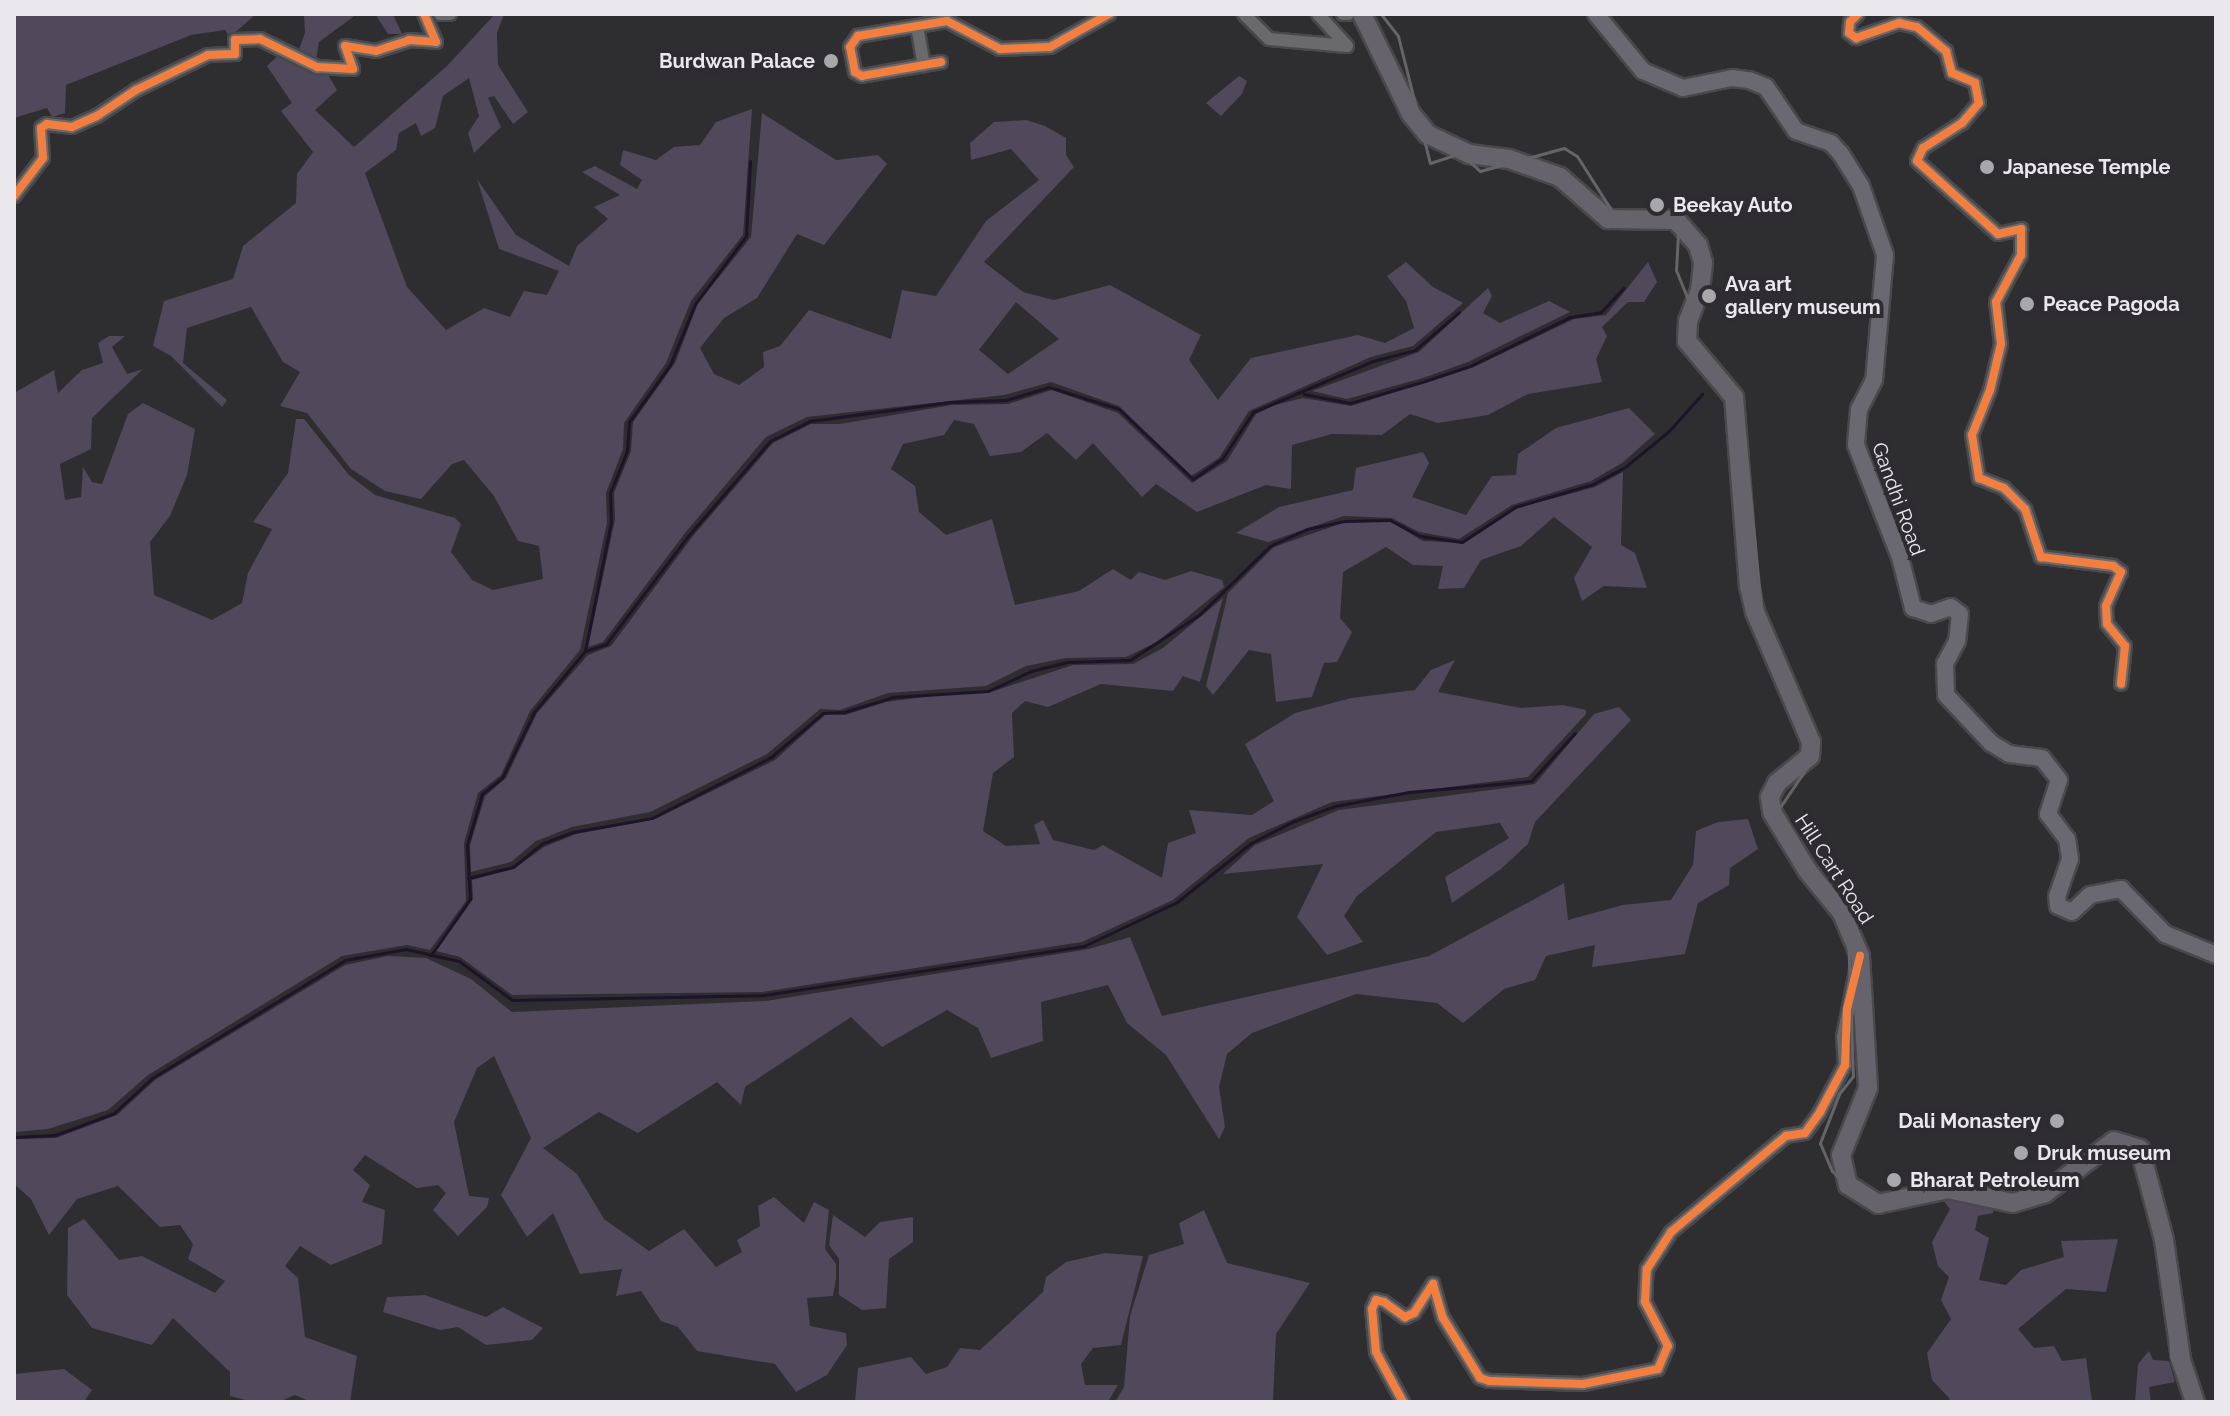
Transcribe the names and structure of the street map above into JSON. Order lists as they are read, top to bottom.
{
  "streets": {
    "highway": ["Hill Cart Road"],
    "main road": ["Gandhi Road"]
  },
  "places": [
    "Burdwan Palace",
    "Japanese Temple",
    "Beekay Auto",
    "Ava art gallery museum",
    "Peace Pagoda",
    "Dali Monastery",
    "Druk museum",
    "Bharat Petroleum"
  ]
}
